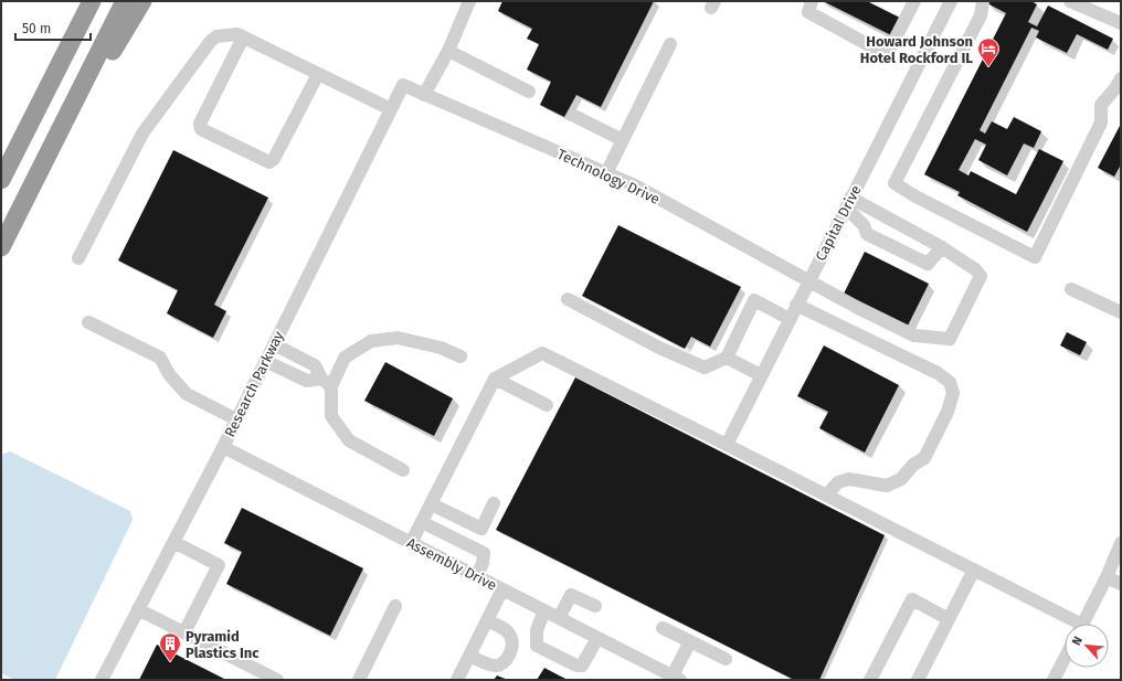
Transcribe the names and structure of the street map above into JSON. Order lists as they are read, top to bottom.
{
  "streets": {
    "street": [
      "Technology Drive",
      "Capital Drive",
      "Research Parkway",
      "Assembly Drive"
    ]
  },
  "crossings": [
    ["Technology Drive", "Capital Drive"],
    ["Technology Drive", "Research Parkway"],
    ["Research Parkway", "Assembly Drive"]
  ],
  "places": {
    "hotel": ["Howard Johnson Hotel Rockford IL"],
    "building": ["Pyramid Plastics Inc"]
  },
  "scale_bar": "50 m",
  "north": "top left"
}
